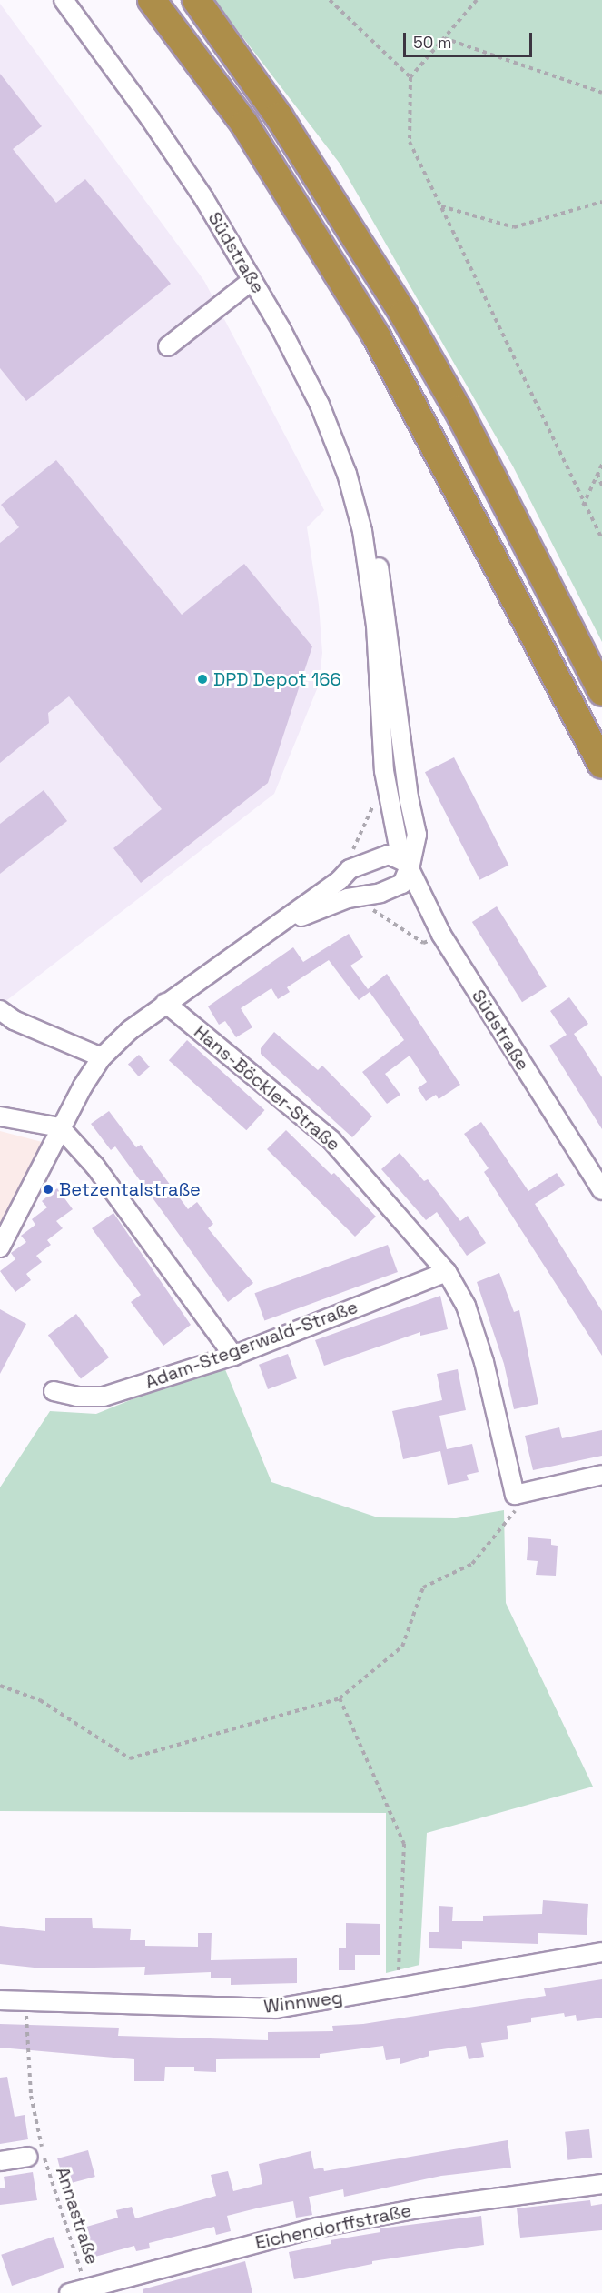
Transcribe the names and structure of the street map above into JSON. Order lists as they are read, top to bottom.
{
  "streets": {
    "street": [
      "Südstraße",
      "Hans-Böckler-Straße",
      "Adam-Stegerwald-Straße",
      "Winnweg",
      "Eichendorffstraße"
    ],
    "path": ["Annastraße"]
  },
  "crossings": [
    ["Hans-Böckler-Straße", "Adam-Stegerwald-Straße"],
    ["Winnweg", "Annastraße"],
    ["Annastraße", "Eichendorffstraße"]
  ],
  "places": ["DPD Depot 166", "Betzentalstraße"],
  "scale_bar": "50 m"
}
